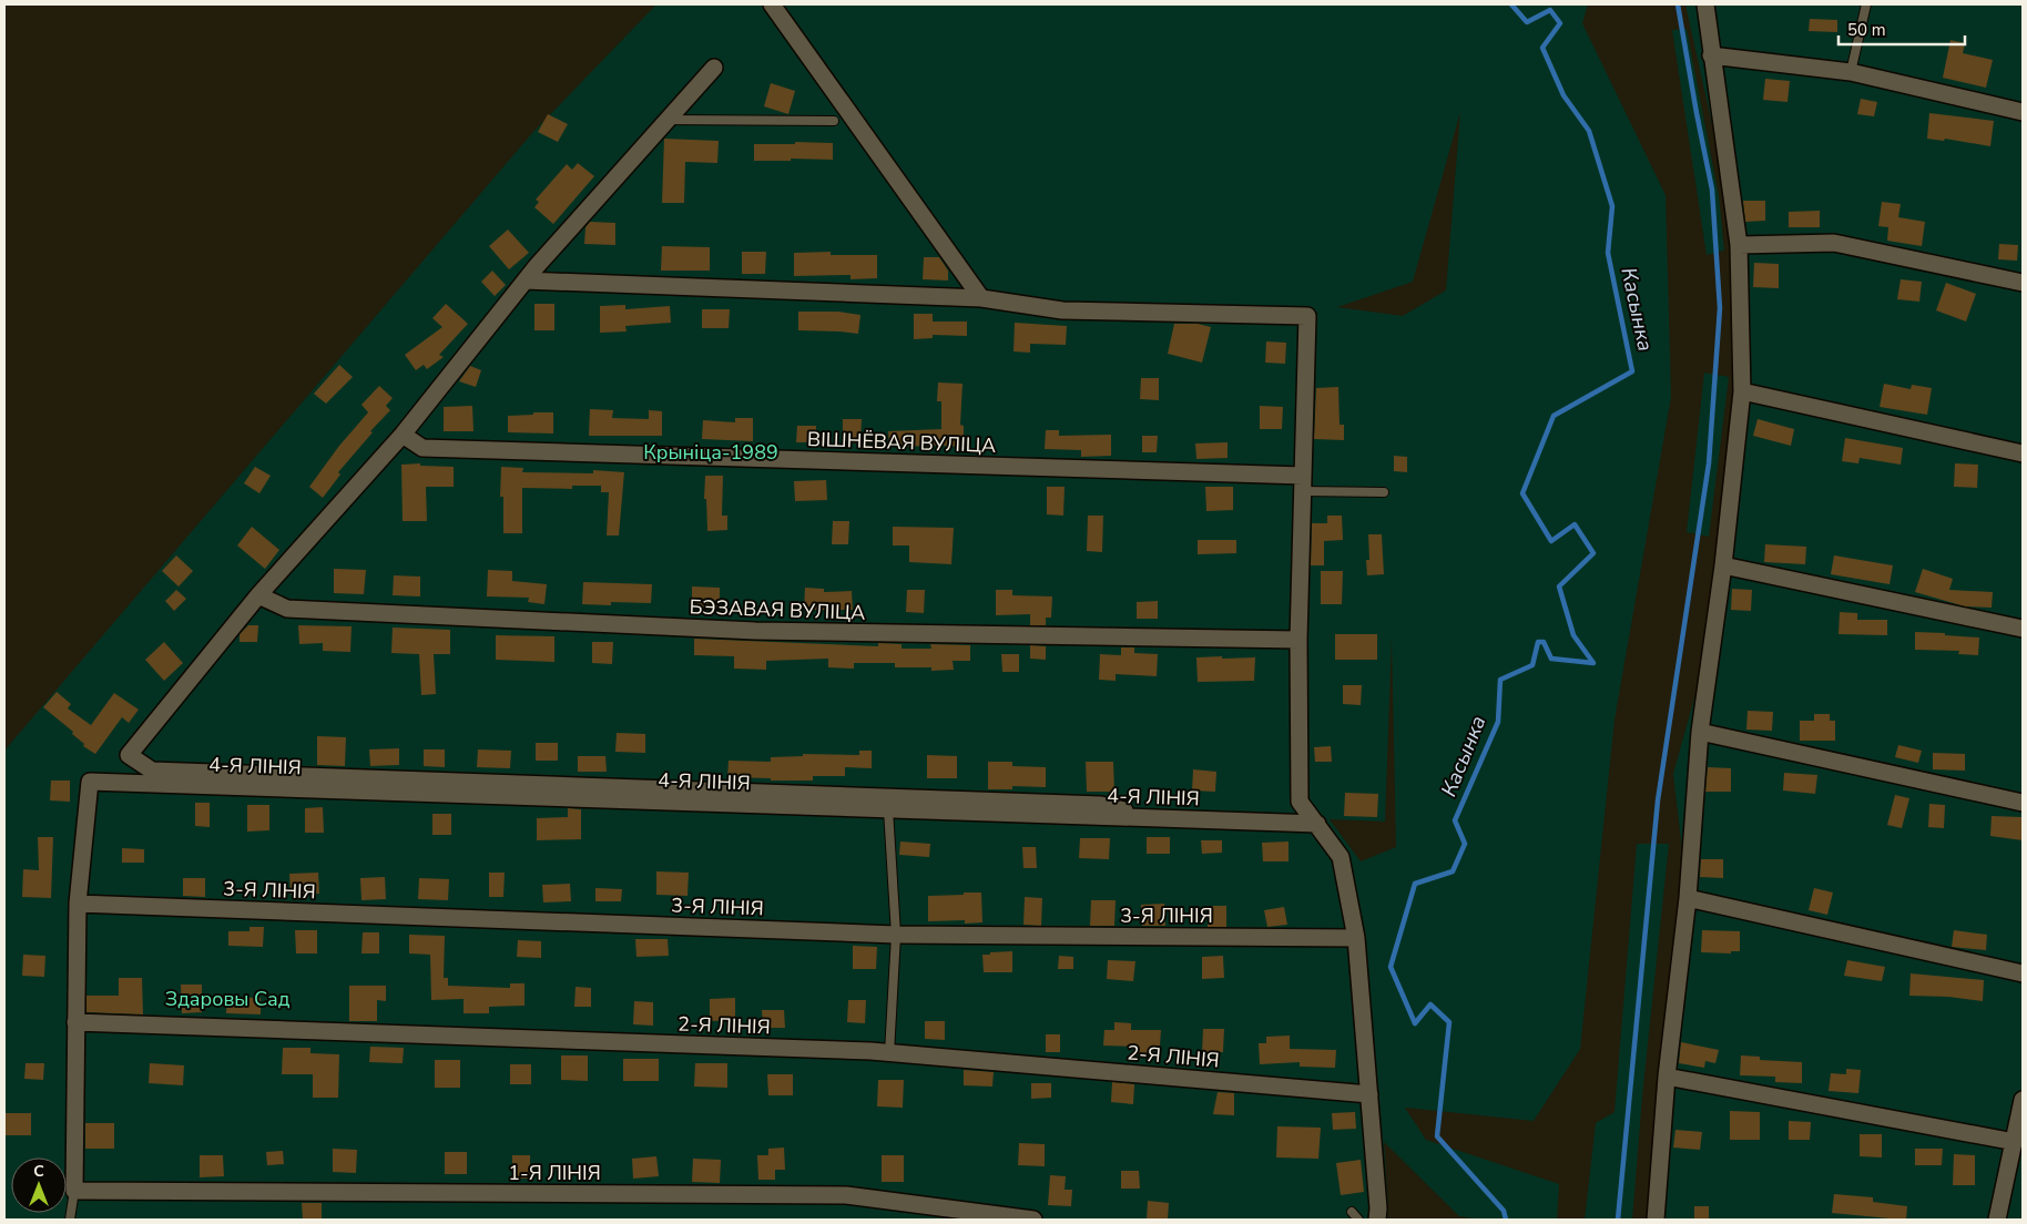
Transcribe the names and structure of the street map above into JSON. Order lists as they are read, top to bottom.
{
  "streets": {
    "street": [
      "ВІШНЁВАЯ ВУЛІЦА",
      "БЭЗАВАЯ ВУЛІЦА",
      "4-Я ЛІНІЯ",
      "3-Я ЛІНІЯ",
      "2-Я ЛІНІЯ",
      "1-Я ЛІНІЯ"
    ]
  },
  "crossings": [
    ["4-Я ЛІНІЯ", "3-Я ЛІНІЯ"]
  ],
  "water": ["Касынка"],
  "parks": ["Крыніца-1989", "Здаровы Сад"],
  "scale_bar": "50 m",
  "north": "top"
}
